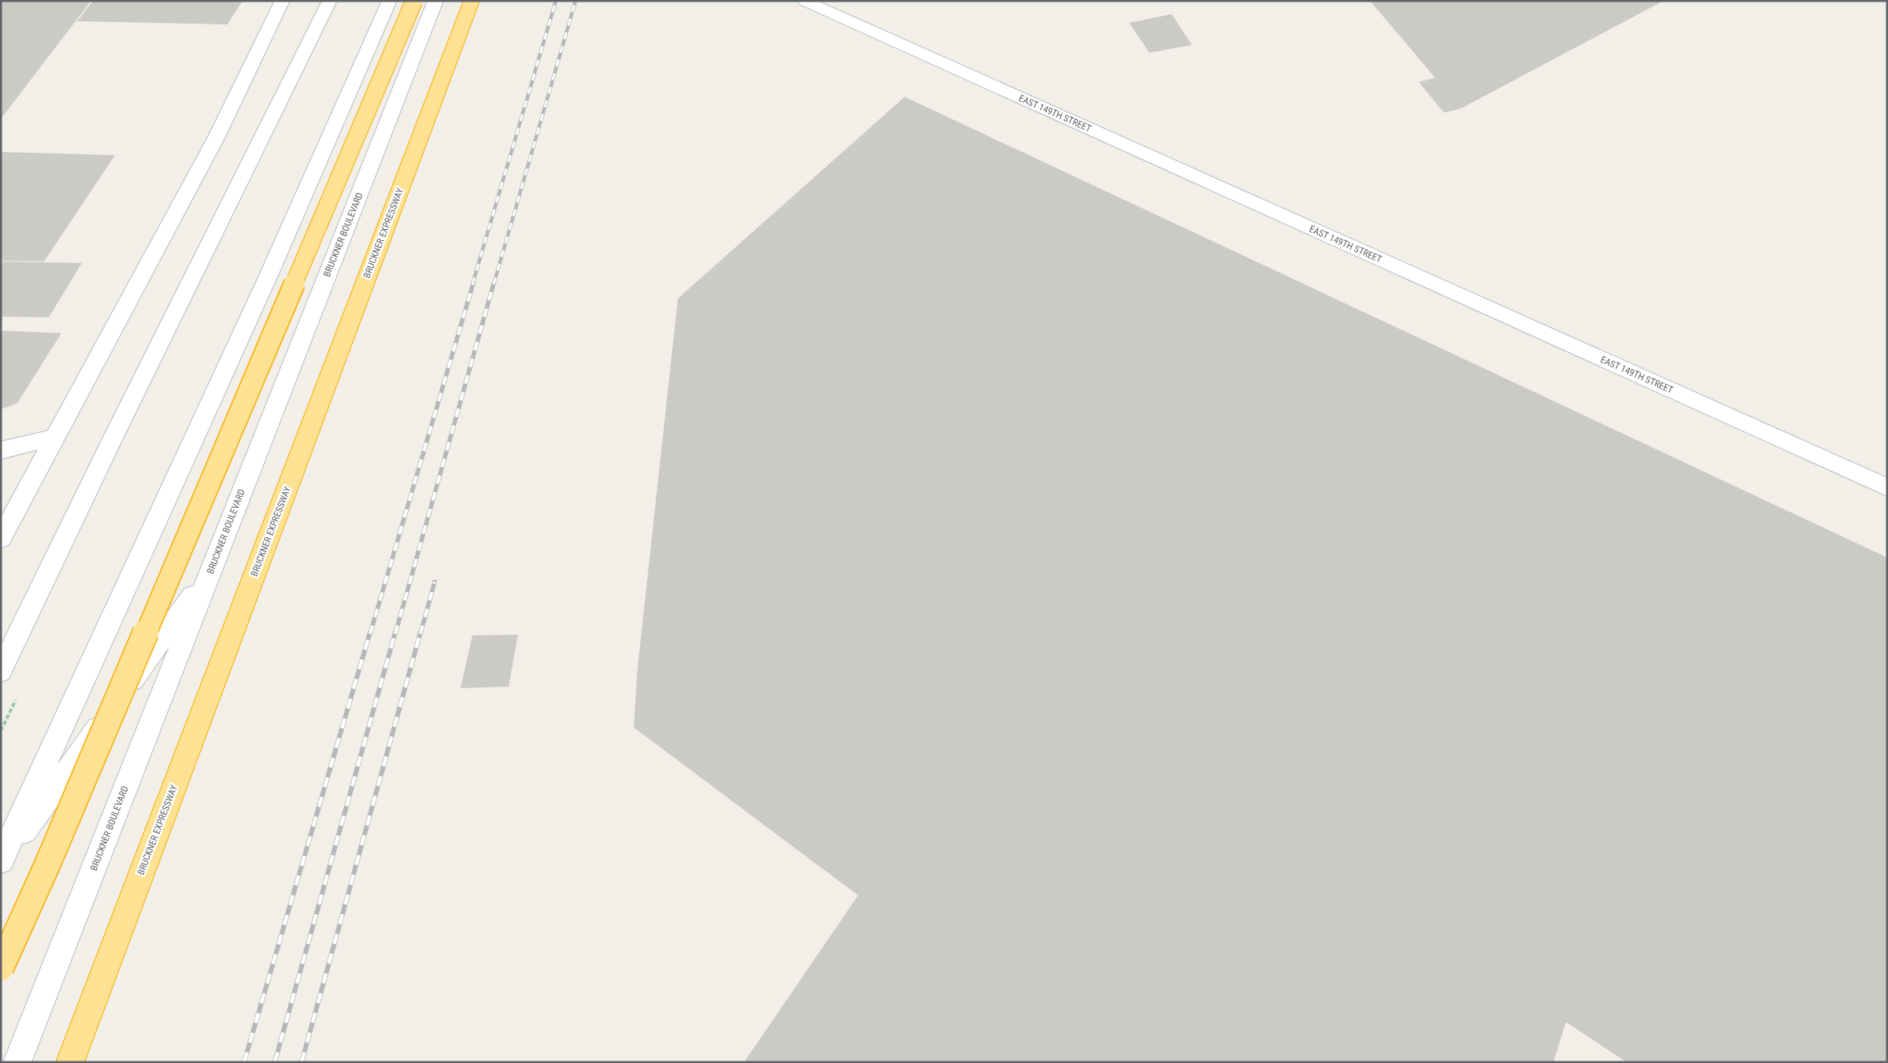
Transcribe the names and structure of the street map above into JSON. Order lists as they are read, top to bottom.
{
  "streets": {
    "highway": ["BRUCKNER EXPRESSWAY"],
    "main road": ["EAST 149TH STREET", "BRUCKNER BOULEVARD"]
  }
}
